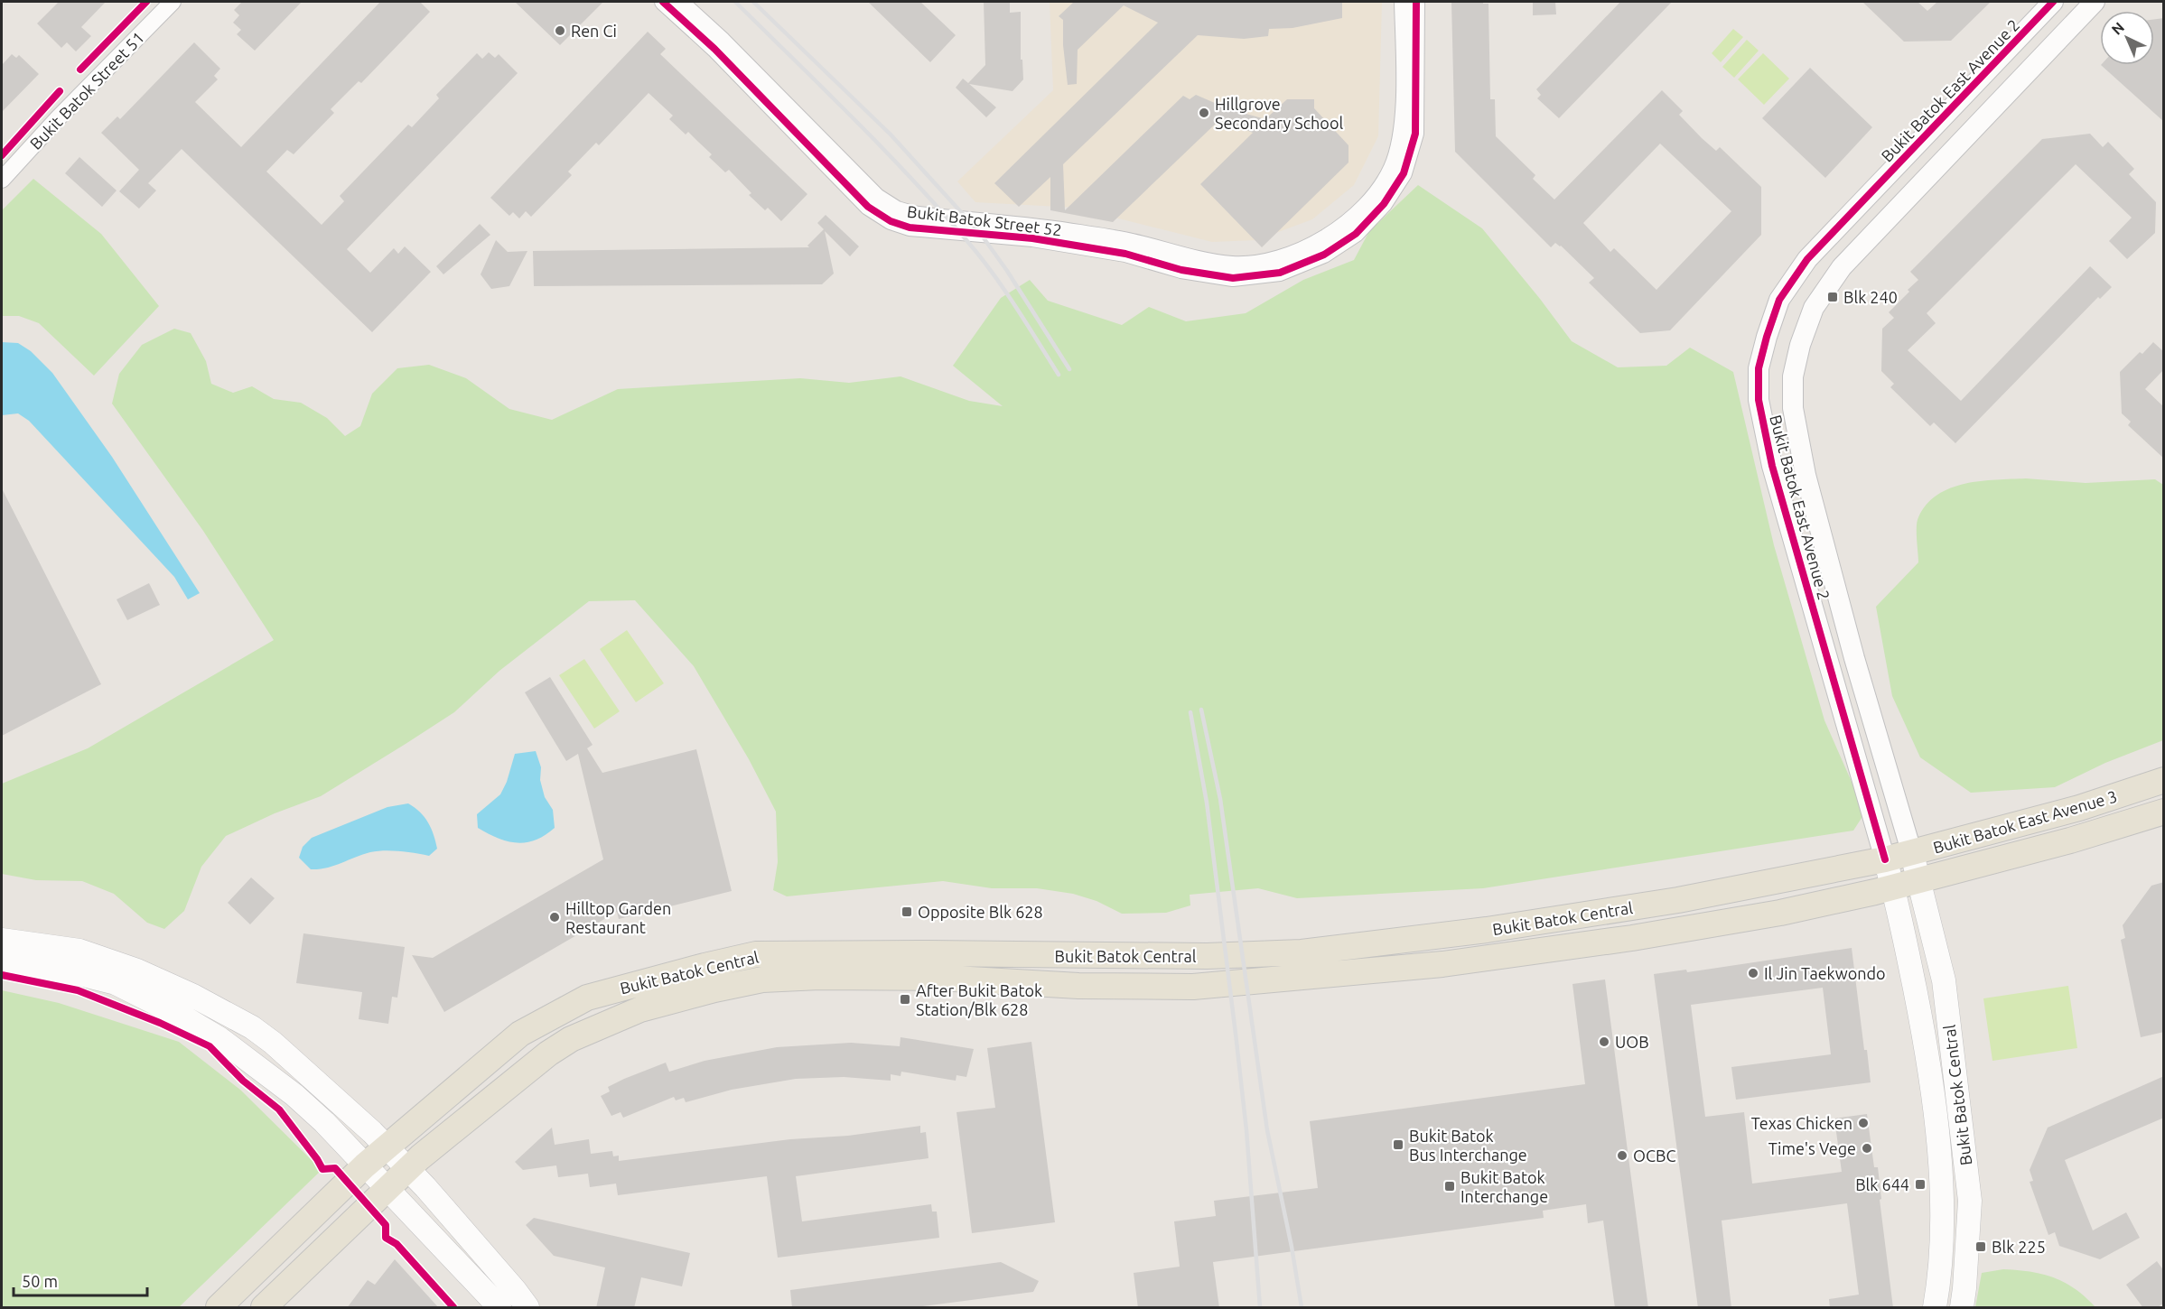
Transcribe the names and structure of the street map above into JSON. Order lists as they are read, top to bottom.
{
  "streets": {
    "main road": ["Bukit Batok East Avenue 3", "Bukit Batok Central"],
    "street": ["Bukit Batok Street 51", "Bukit Batok East Avenue 2", "Bukit Batok Street 52"]
  },
  "crossings": [
    ["Bukit Batok East Avenue 2", "Bukit Batok East Avenue 3"],
    ["Bukit Batok East Avenue 2", "Bukit Batok Central"],
    ["Bukit Batok East Avenue 3", "Bukit Batok Central"]
  ],
  "places": {
    "other": [
      "Ren Ci",
      "Hillgrove Secondary School",
      "Hilltop Garden Restaurant",
      "Il Jin Taekwondo",
      "UOB",
      "Texas Chicken",
      "Time's Vege",
      "OCBC"
    ],
    "transit": [
      "Blk 240",
      "Opposite Blk 628",
      "After Bukit Batok Station/Blk 628",
      "Bukit Batok Bus Interchange",
      "Blk 644",
      "Bukit Batok Interchange",
      "Blk 225"
    ]
  },
  "scale_bar": "50 m",
  "north": "top left"
}
